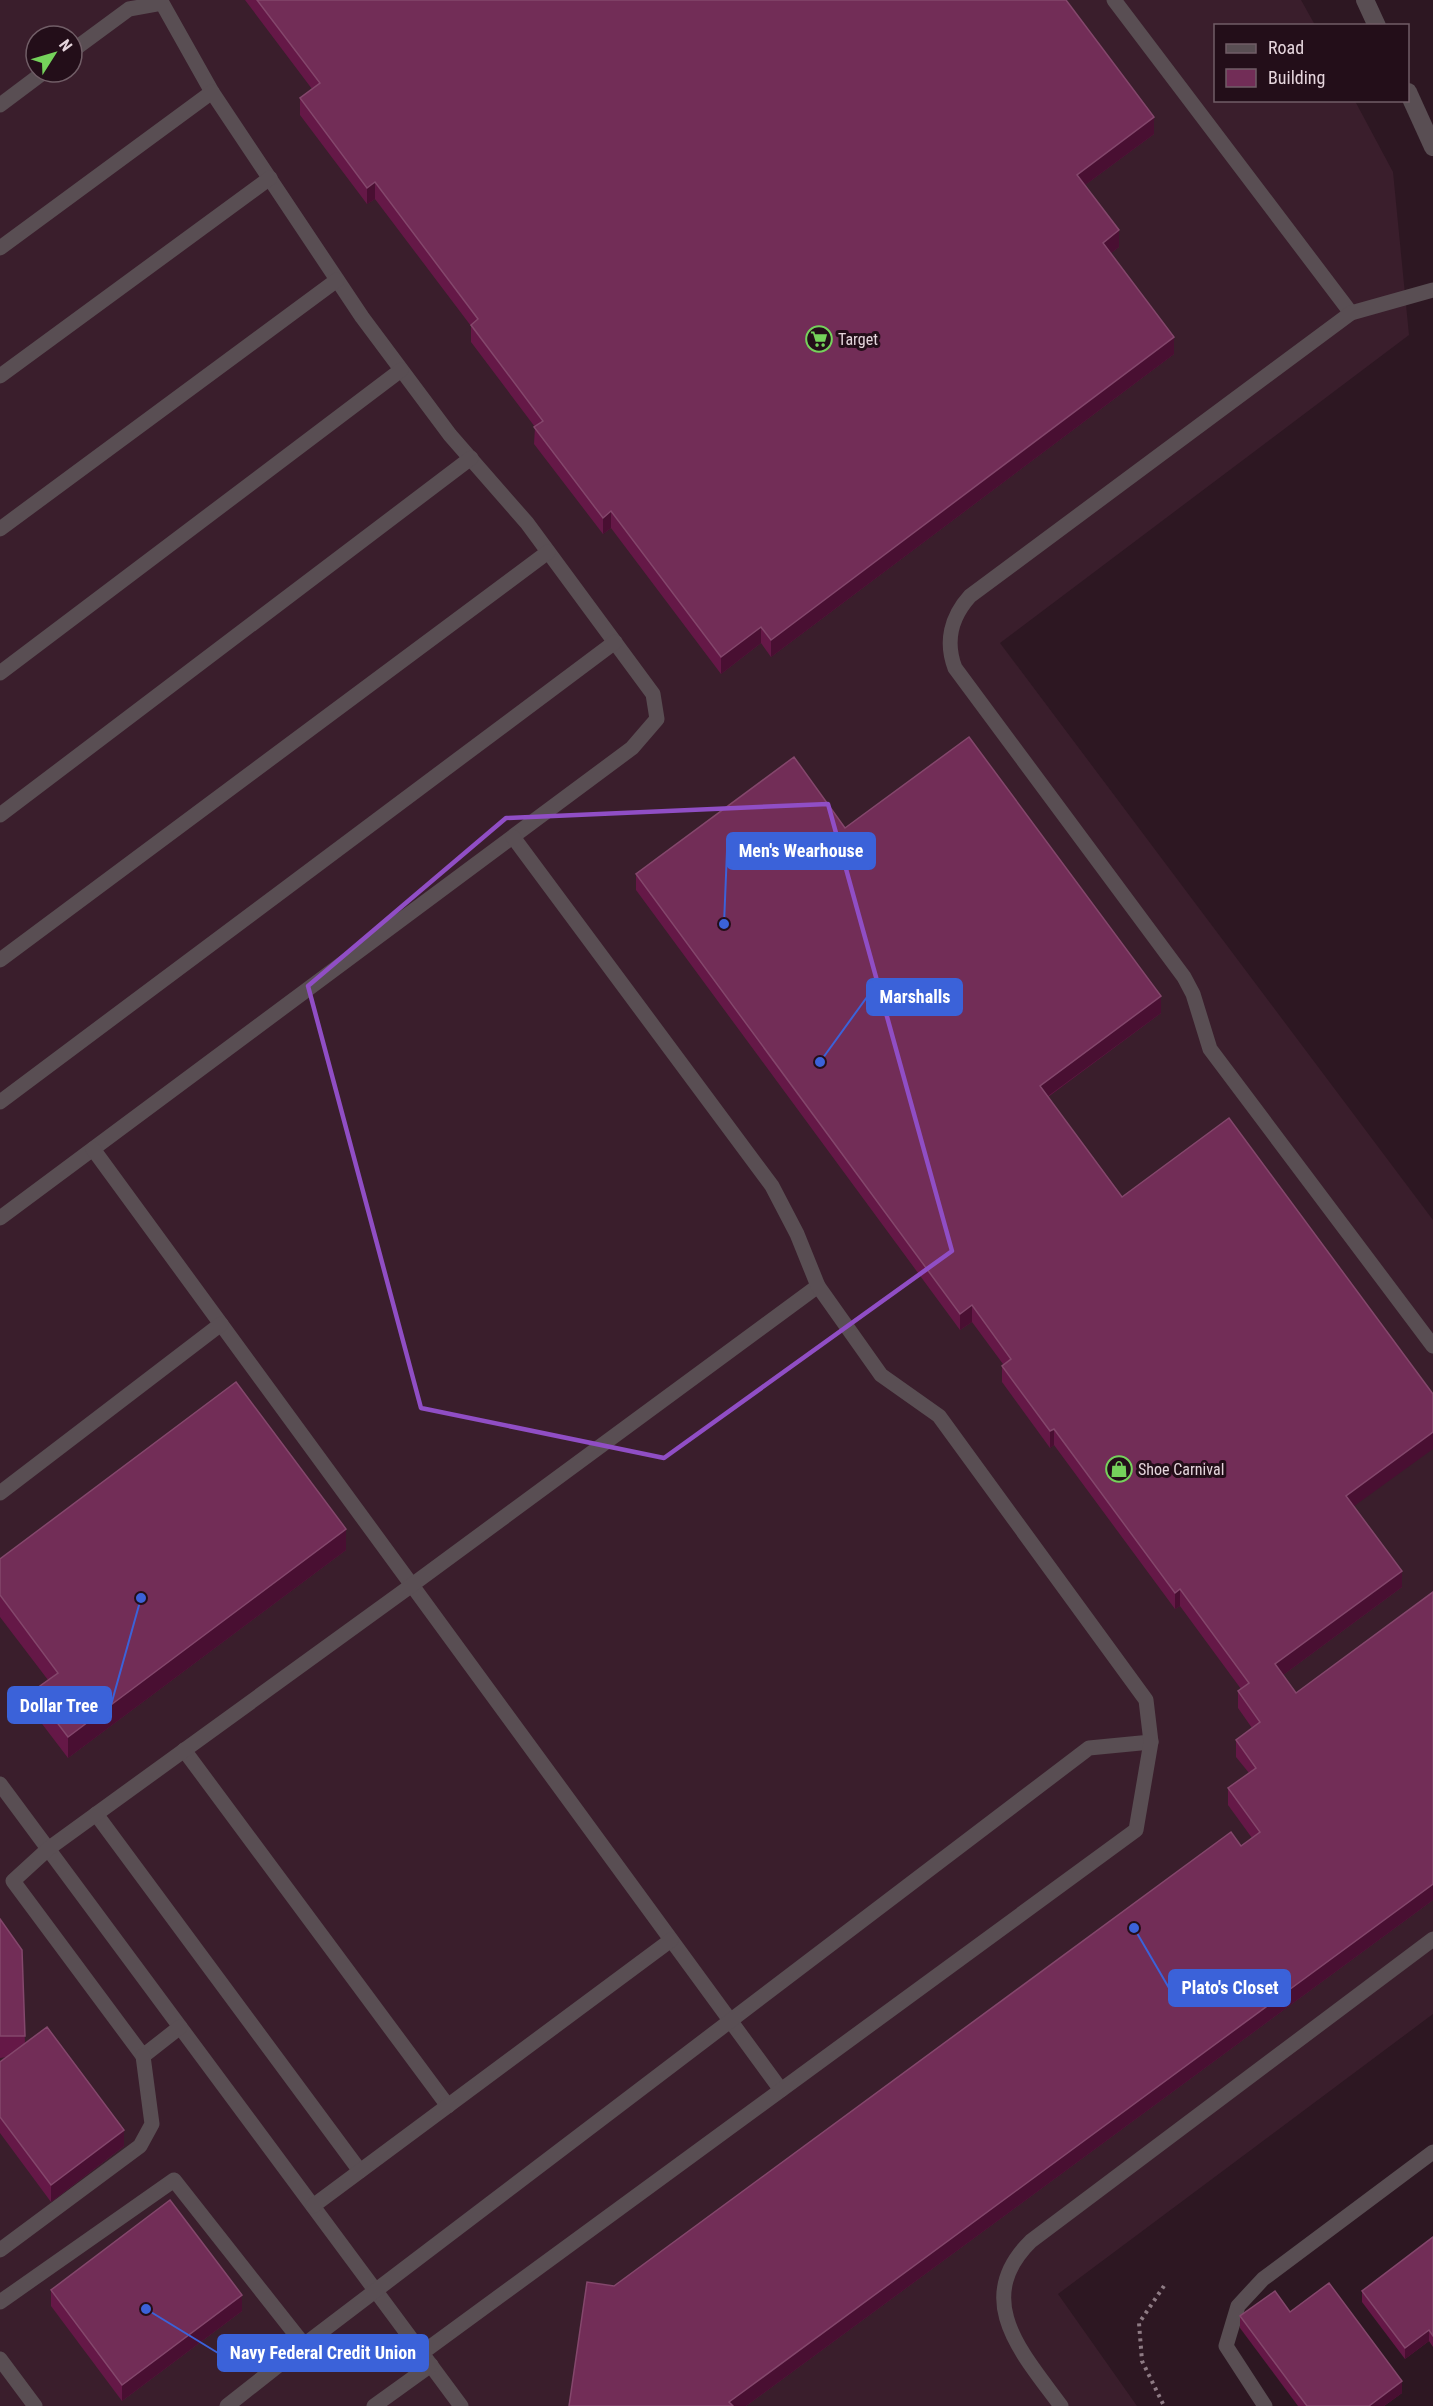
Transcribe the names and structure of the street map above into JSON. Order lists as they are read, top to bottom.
{
  "places": {
    "supermarket": ["Target"],
    "other": [
      "Men's Wearhouse",
      "Marshalls",
      "Dollar Tree",
      "Plato's Closet",
      "Navy Federal Credit Union"
    ],
    "shop": ["Shoe Carnival"]
  },
  "legend": ["Road", "Building"],
  "north": "top right"
}
